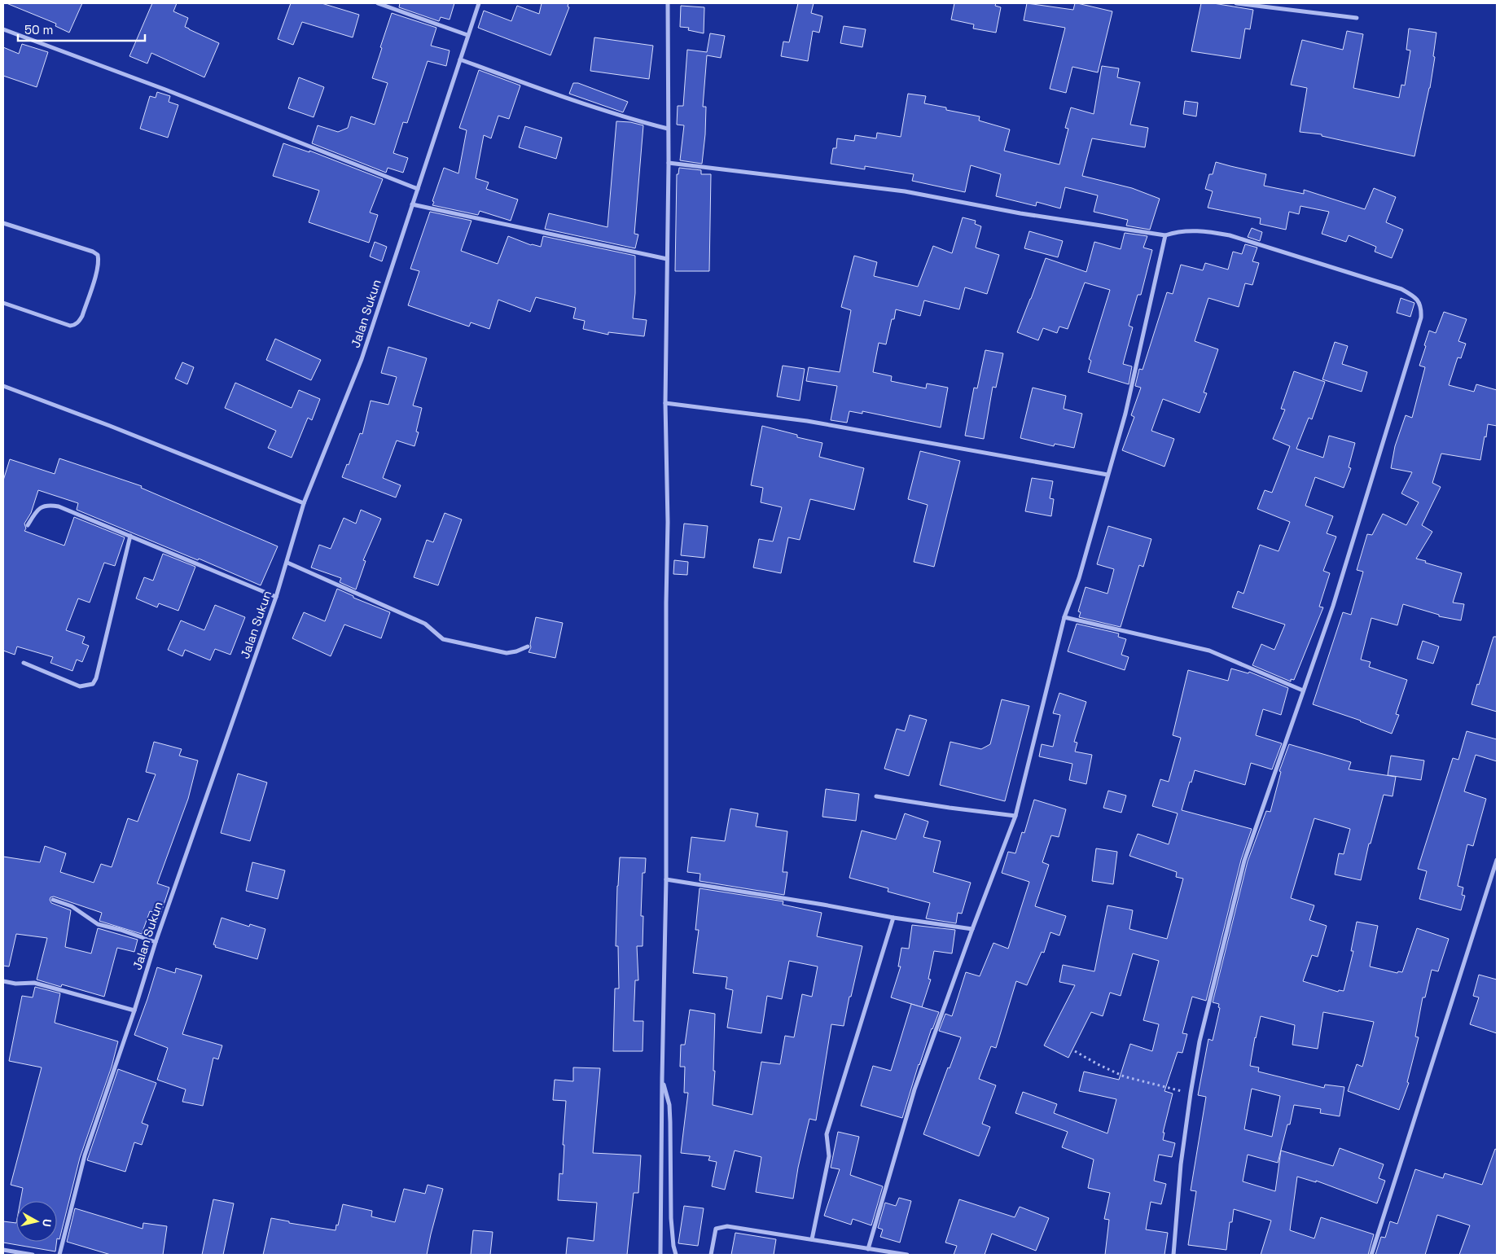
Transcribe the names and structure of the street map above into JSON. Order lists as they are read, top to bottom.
{
  "streets": {
    "street": ["Jalan Sukun"]
  },
  "scale_bar": "50 m",
  "north": "right"
}
